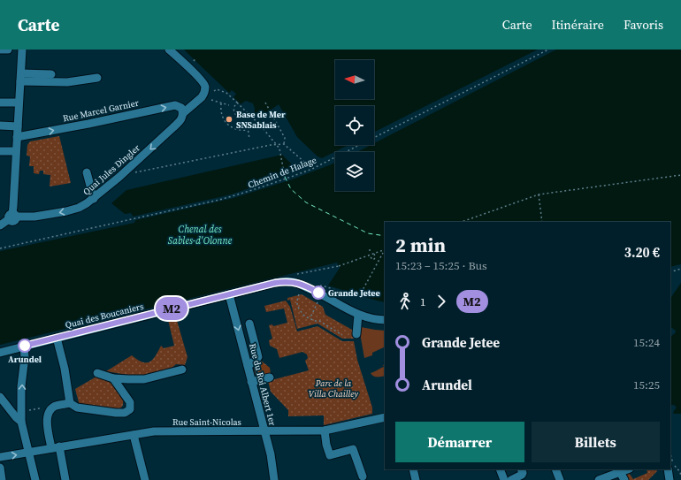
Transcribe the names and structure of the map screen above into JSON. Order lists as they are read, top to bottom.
{
  "streets": {
    "street": [
      "Rue Marcel Garnier",
      "Quai Jules Dingler",
      "Quai des Boucaniers",
      "Rue du Roi Albert 1er",
      "Rue Saint-Nicolas"
    ],
    "path": ["Chemin de Halage"]
  },
  "crossings": [
    ["Rue Marcel Garnier", "Quai Jules Dingler"],
    ["Quai des Boucaniers", "Rue du Roi Albert 1er"],
    ["Rue du Roi Albert 1er", "Rue Saint-Nicolas"]
  ],
  "one_way": ["Quai Jules Dingler", "Rue du Roi Albert 1er"],
  "water": ["Chenal des Sables-d'Olonne"],
  "parks": ["Parc de la Villa Chailley"],
  "places": ["Base de Mer SNSablais", "Grande Jetee", "Arundel"],
  "lines": ["bus line M2"],
  "north": "left",
  "page": {
    "header": "Carte",
    "nav": ["Carte", "Itinéraire", "Favoris"],
    "on_map": "M2",
    "heading": ["2 min", "15:23 – 15:25 · Bus", "3.20 €"],
    "legs": ["1", "M2"],
    "list": [
      {
        "name": "Grande Jetee",
        "value": "15:24"
      },
      {
        "name": "Arundel",
        "value": "15:25"
      }
    ],
    "buttons": ["Démarrer", "Billets"]
  }
}
